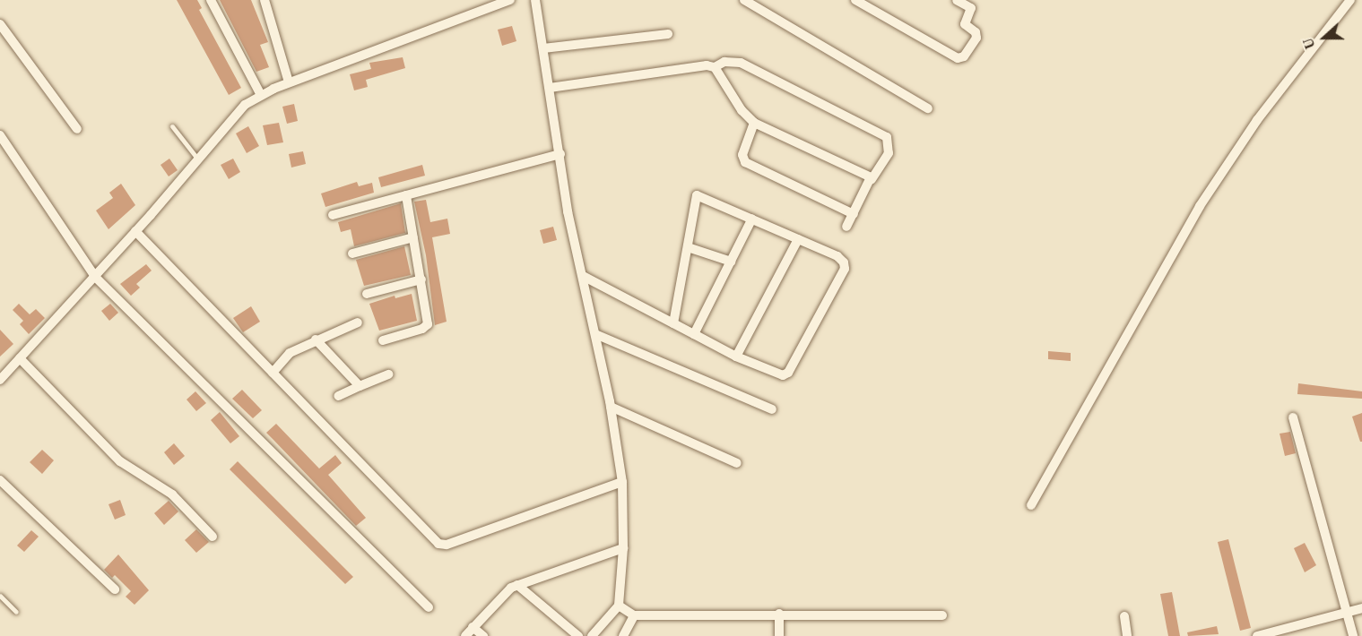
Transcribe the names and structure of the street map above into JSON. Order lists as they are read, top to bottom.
{
  "north": "left"
}
